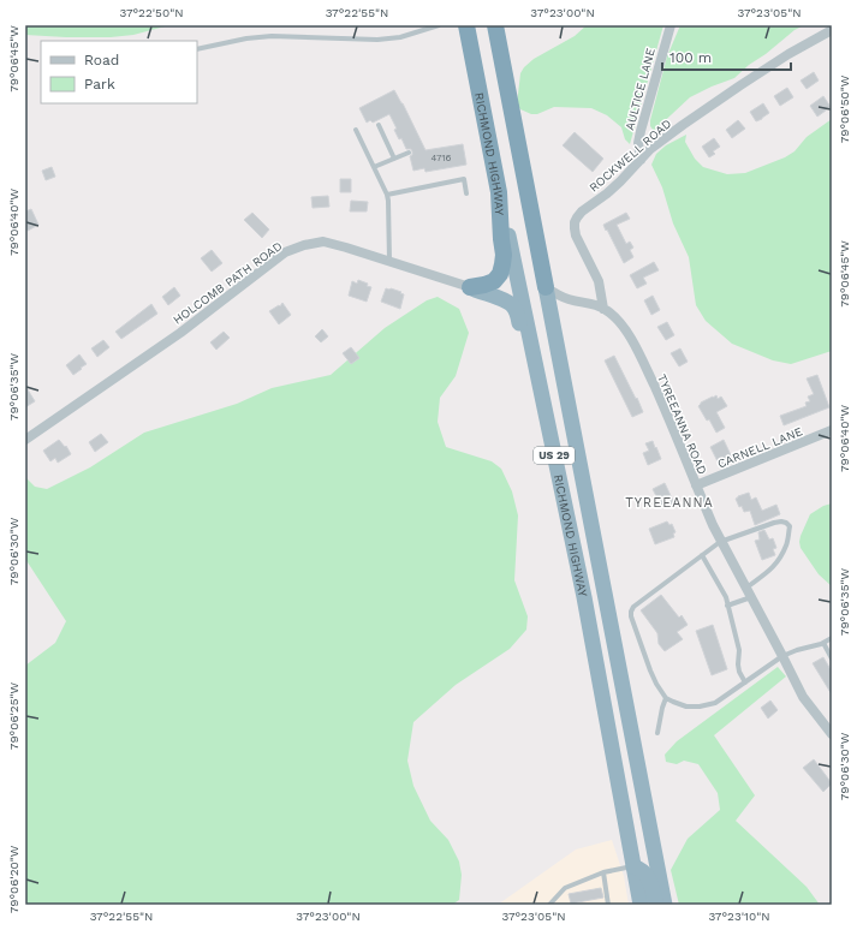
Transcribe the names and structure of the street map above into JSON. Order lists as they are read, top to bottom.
{
  "streets": {
    "highway": ["RICHMOND HIGHWAY", "US 29"],
    "street": [
      "AULTICE LANE",
      "ROCKWELL ROAD",
      "HOLCOMB PATH ROAD",
      "TYREEANNA ROAD",
      "CARNELL LANE"
    ]
  },
  "crossings": [
    ["AULTICE LANE", "ROCKWELL ROAD"],
    ["RICHMOND HIGHWAY", "TYREEANNA ROAD"],
    ["ROCKWELL ROAD", "TYREEANNA ROAD"],
    ["TYREEANNA ROAD", "CARNELL LANE"]
  ],
  "districts": ["TYREEANNA"],
  "house_numbers": ["4716"],
  "legend": ["Road", "Park"],
  "scale_bar": "100 m",
  "coordinates": [
    "37°22'50\"N",
    "37°22'55\"N",
    "37°23'00\"N",
    "37°23'05\"N",
    "79°06'45\"W",
    "79°06'50\"W",
    "79°06'40\"W",
    "79°06'35\"W",
    "79°06'30\"W",
    "79°06'25\"W",
    "79°06'20\"W",
    "37°23'10\"N"
  ]
}
